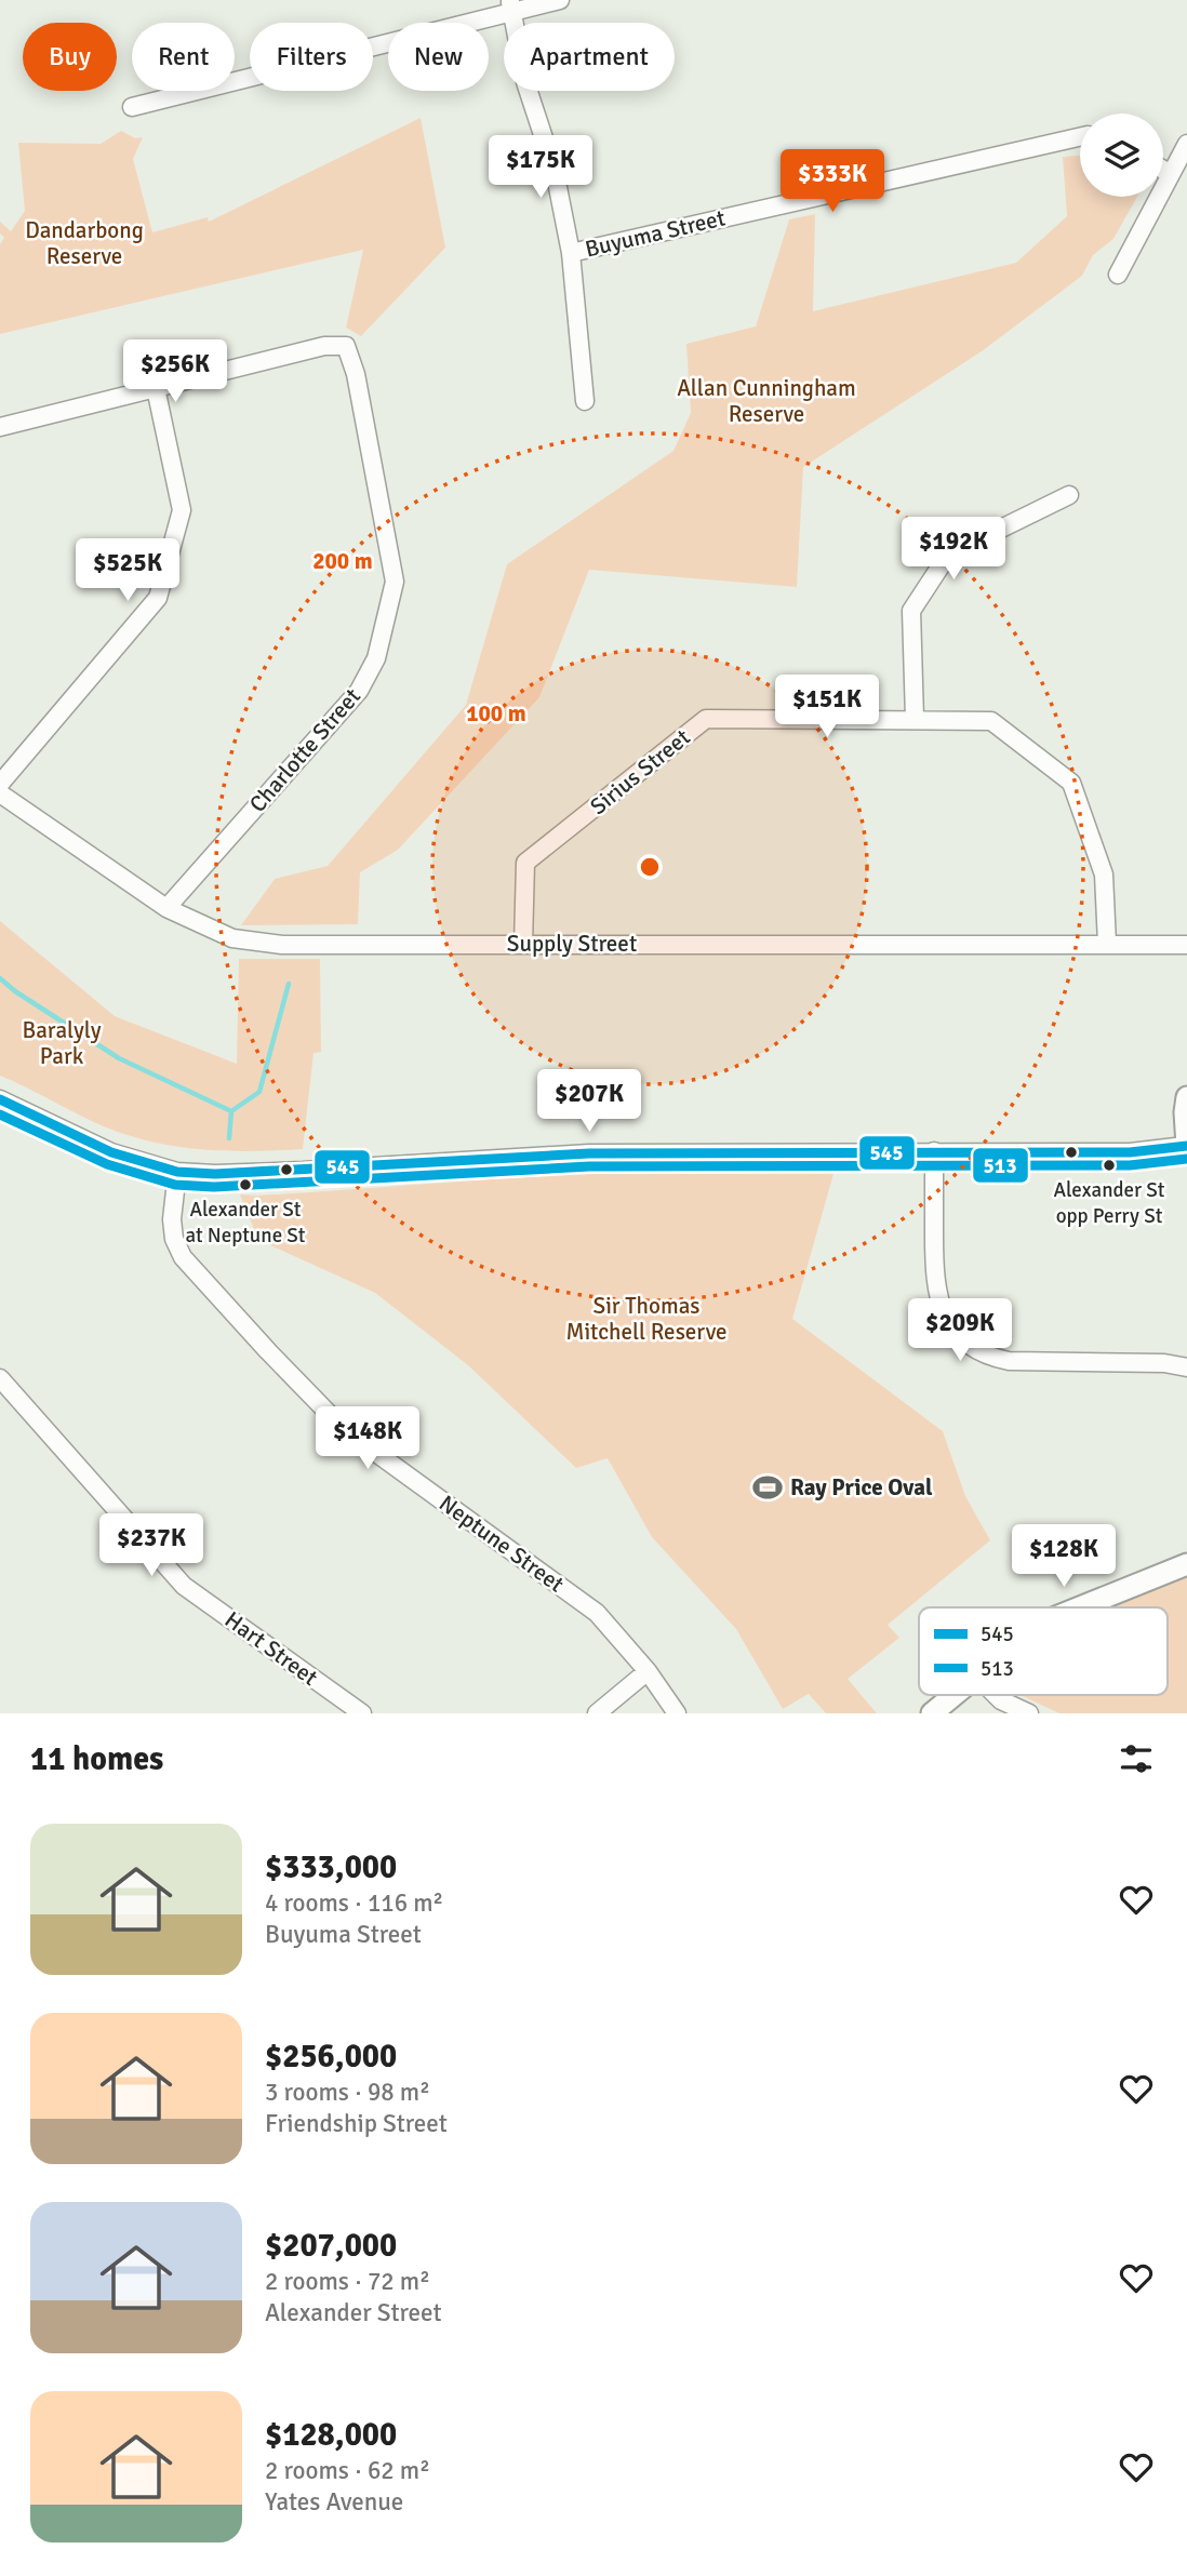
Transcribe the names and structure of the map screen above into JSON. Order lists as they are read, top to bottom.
{
  "streets": {
    "street": [
      "Buyuma Street",
      "Charlotte Street",
      "Sirius Street",
      "Supply Street",
      "Neptune Street",
      "Hart Street"
    ]
  },
  "crossings": [
    ["Charlotte Street", "Supply Street"],
    ["Sirius Street", "Supply Street"]
  ],
  "parks": [
    "Dandarbong Reserve",
    "Allan Cunningham Reserve",
    "Baralyly Park",
    "Sir Thomas Mitchell Reserve"
  ],
  "places": {
    "other": ["Alexander St opp Perry St", "Alexander St at Neptune St"],
    "sports": ["Ray Price Oval"]
  },
  "lines": ["transit line 545", "transit line 513"],
  "legend": ["545", "513"],
  "page": {
    "chip": [
      "Buy",
      "Rent",
      "Filters",
      "New",
      "Apartment"
    ],
    "price": [
      "$175K",
      "$333K",
      "$256K",
      "$192K",
      "$525K",
      "$151K",
      "$207K",
      "$209K",
      "$148K",
      "$237K",
      "$128K"
    ],
    "heading": "11 homes",
    "list": [
      {
        "name": "$333,000",
        "note": "4 rooms · 116 m² · Buyuma Street"
      },
      {
        "name": "$256,000",
        "note": "3 rooms · 98 m² · Friendship Street"
      },
      {
        "name": "$207,000",
        "note": "2 rooms · 72 m² · Alexander Street"
      },
      {
        "name": "$128,000",
        "note": "2 rooms · 62 m² · Yates Avenue"
      }
    ]
  },
  "rings": ["200 m", "100 m"]
}
